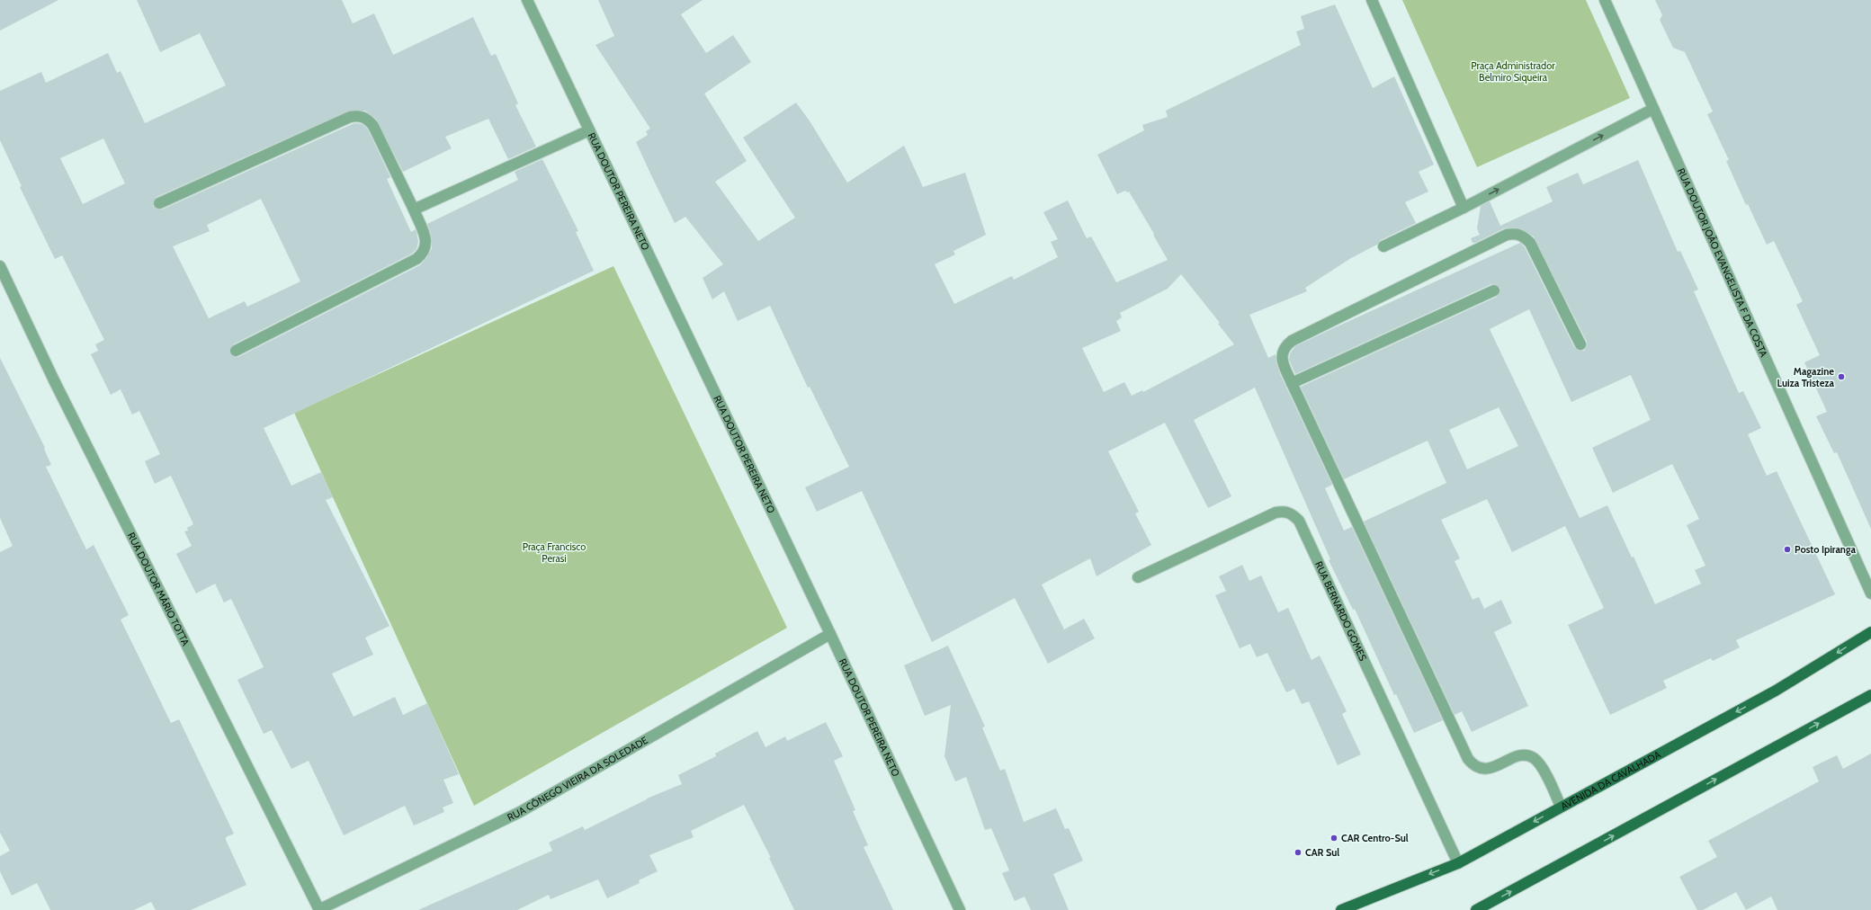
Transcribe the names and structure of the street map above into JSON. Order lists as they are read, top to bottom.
{
  "streets": {
    "main road": ["AVENIDA DA CAVALHADA"],
    "street": [
      "RUA DOUTOR PEREIRA NETO",
      "RUA DOUTOR JOÃO EVANGELISTA F DA COSTA",
      "RUA DOUTOR MÁRIO TOTTA",
      "RUA BERNARDO GOMES",
      "RUA CÔNEGO VIEIRA DA SOLEDADE"
    ]
  },
  "crossings": [
    ["RUA DOUTOR PEREIRA NETO", "RUA CÔNEGO VIEIRA DA SOLEDADE"],
    ["RUA DOUTOR MÁRIO TOTTA", "RUA CÔNEGO VIEIRA DA SOLEDADE"],
    ["RUA BERNARDO GOMES", "AVENIDA DA CAVALHADA"]
  ],
  "parks": ["Praça Administrador Belmiro Siqueira", "Praça Francisco Perasi"],
  "places": [
    "Magazine Luiza Tristeza",
    "Posto Ipiranga",
    "CAR Centro-Sul",
    "CAR Sul"
  ]
}
